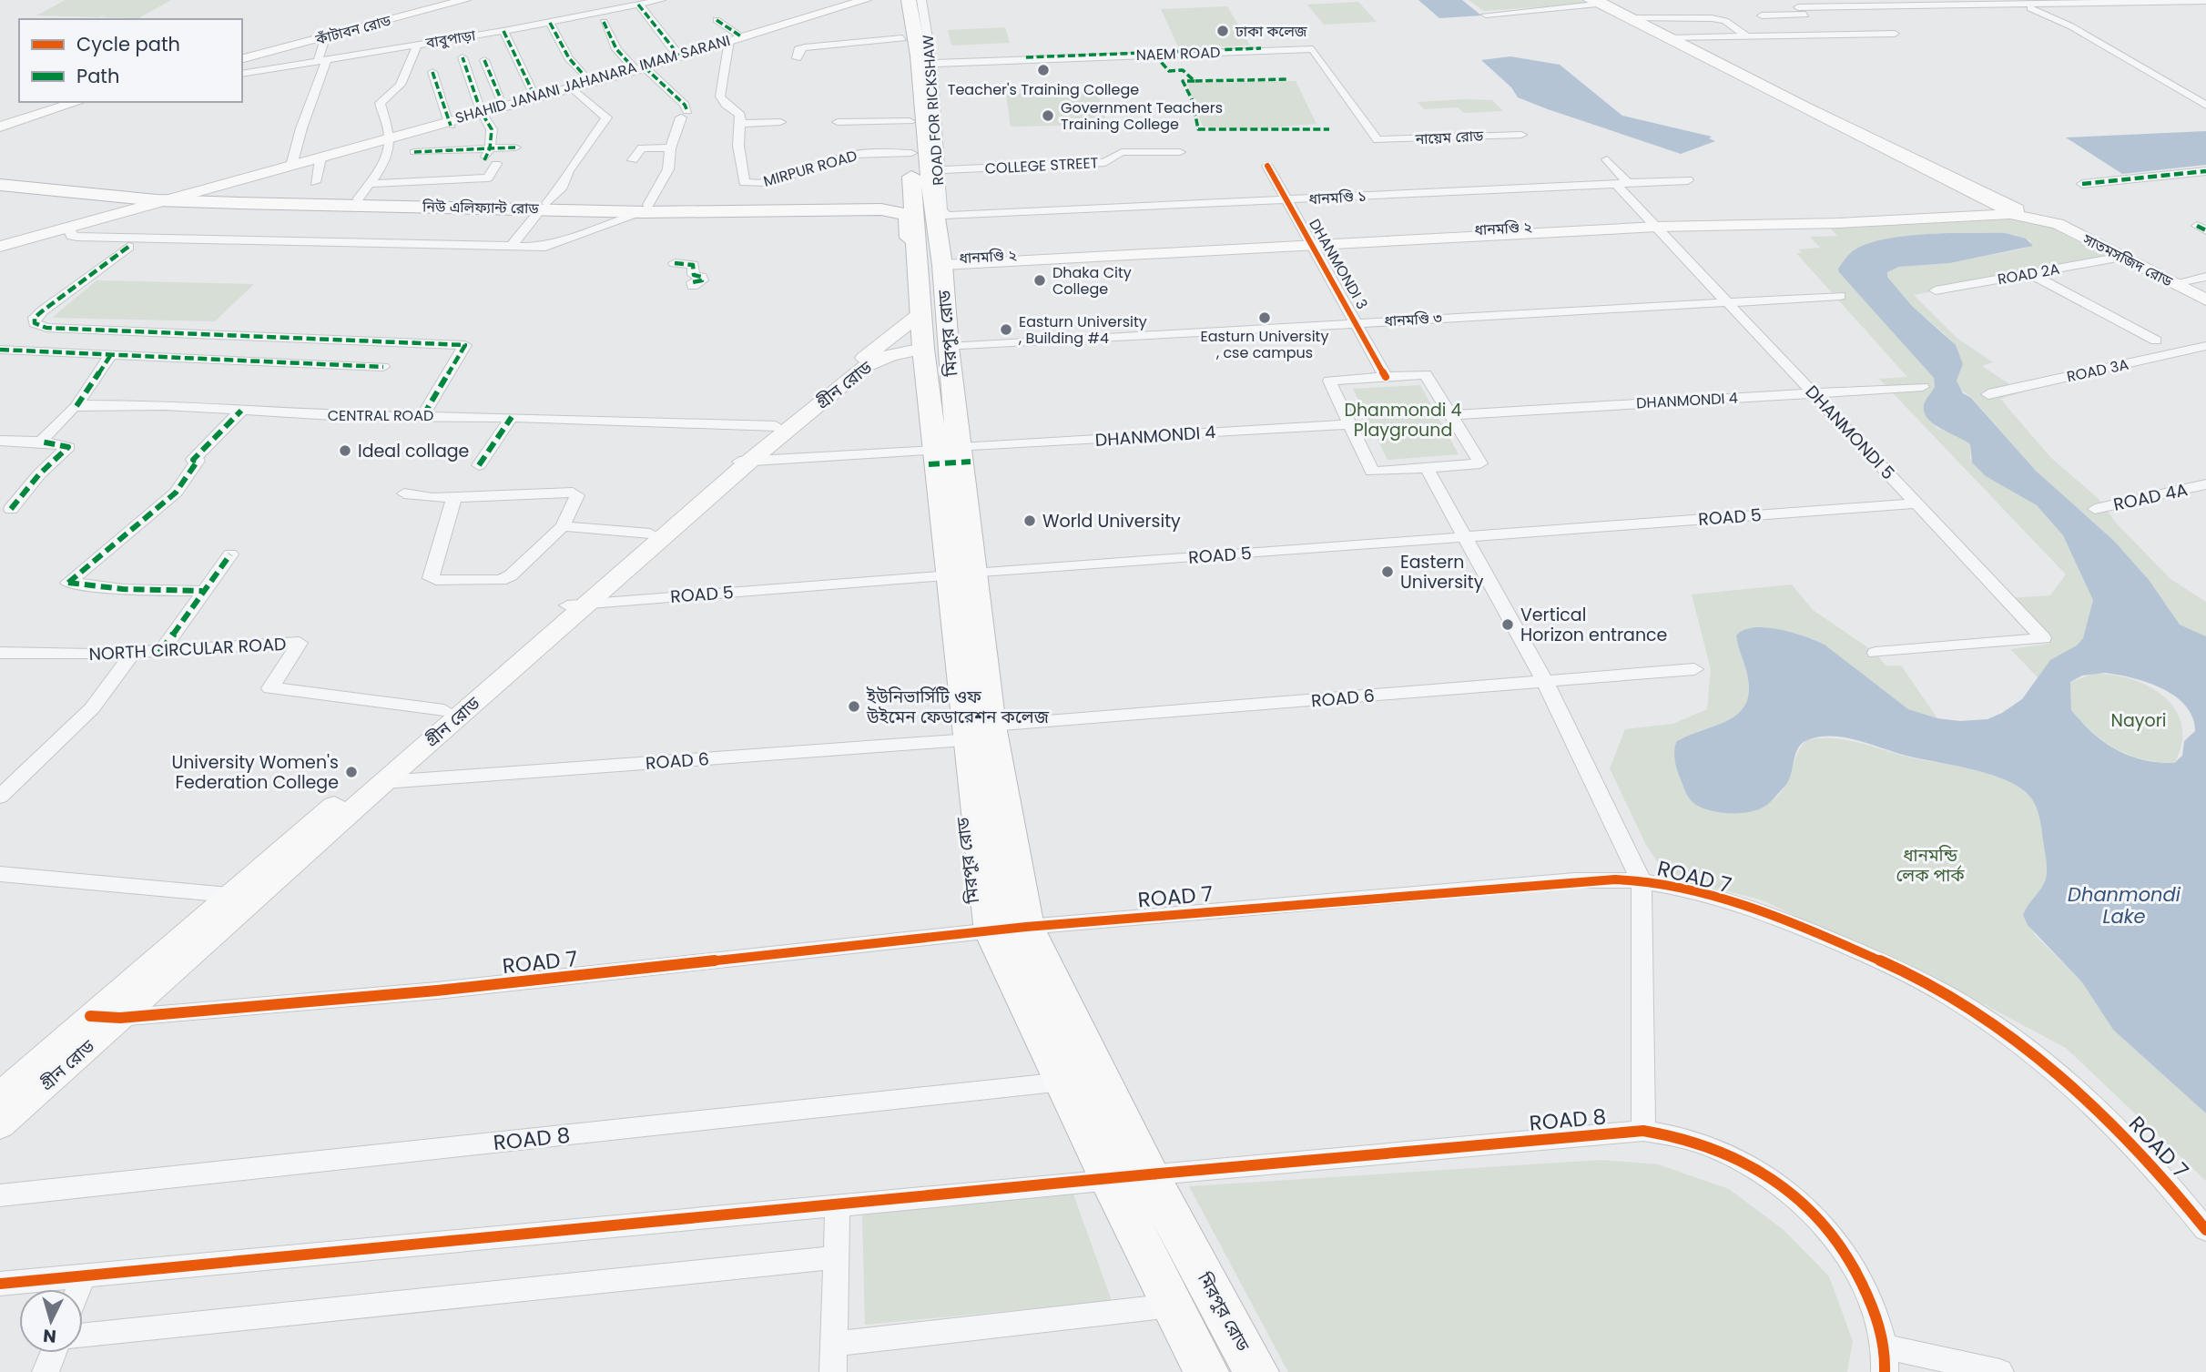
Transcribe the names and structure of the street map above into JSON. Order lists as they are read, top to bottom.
{
  "streets": {
    "highway": ["নিউ এলিফ্যান্ট রোড", "মিরপুর রোড"],
    "main road": [
      "কাঁটাবন রোড",
      "SHAHID JANANI JAHANARA IMAM SARANI",
      "ধানমণ্ডি ২",
      "সাতমসজিদ রোড",
      "গ্রীন রোড"
    ],
    "street": [
      "বাবুপাড়া",
      "NAEM ROAD",
      "ROAD FOR RICKSHAW",
      "নায়েম রোড",
      "COLLEGE STREET",
      "MIRPUR ROAD",
      "ধানমণ্ডি ১",
      "DHANMONDI 3",
      "ROAD 2A",
      "ধানমণ্ডি ৩",
      "ROAD 3A",
      "DHANMONDI 4",
      "CENTRAL ROAD",
      "DHANMONDI 5",
      "ROAD 4A",
      "ROAD 5",
      "NORTH CIRCULAR ROAD",
      "ROAD 6",
      "ROAD 7",
      "ROAD 8"
    ]
  },
  "crossings": [
    ["NAEM ROAD", "ROAD FOR RICKSHAW"],
    ["NAEM ROAD", "নায়েম রোড"],
    ["NAEM ROAD", "মিরপুর রোড"],
    ["ROAD FOR RICKSHAW", "মিরপুর রোড"],
    ["COLLEGE STREET", "মিরপুর রোড"],
    ["MIRPUR ROAD", "মিরপুর রোড"],
    ["ধানমণ্ডি ১", "নিউ এলিফ্যান্ট রোড"],
    ["ধানমণ্ডি ১", "DHANMONDI 3"],
    ["ধানমণ্ডি ১", "মিরপুর রোড"],
    ["নিউ এলিফ্যান্ট রোড", "মিরপুর রোড"],
    ["ধানমণ্ডি ২", "সাতমসজিদ রোড"],
    ["ধানমণ্ডি ২", "DHANMONDI 3"],
    ["ধানমণ্ডি ২", "মিরপুর রোড"],
    ["ধানমণ্ডি ২", "DHANMONDI 5"],
    ["সাতমসজিদ রোড", "ROAD 2A"],
    ["DHANMONDI 3", "ধানমণ্ডি ৩"],
    ["ধানমণ্ডি ৩", "মিরপুর রোড"],
    ["ধানমণ্ডি ৩", "গ্রীন রোড"],
    ["ধানমণ্ডি ৩", "DHANMONDI 5"],
    ["মিরপুর রোড", "গ্রীন রোড"],
    ["মিরপুর রোড", "DHANMONDI 4"],
    ["মিরপুর রোড", "ROAD 5"],
    ["মিরপুর রোড", "ROAD 6"],
    ["মিরপুর রোড", "ROAD 7"],
    ["মিরপুর রোড", "ROAD 8"],
    ["গ্রীন রোড", "DHANMONDI 4"],
    ["গ্রীন রোড", "CENTRAL ROAD"],
    ["গ্রীন রোড", "ROAD 5"],
    ["গ্রীন রোড", "NORTH CIRCULAR ROAD"],
    ["গ্রীন রোড", "ROAD 6"],
    ["গ্রীন রোড", "ROAD 7"],
    ["DHANMONDI 4", "DHANMONDI 5"],
    ["DHANMONDI 5", "ROAD 5"]
  ],
  "water": ["Dhanmondi Lake"],
  "parks": ["Dhanmondi 4 Playground", "Nayori", "ধানমন্ডি লেক পার্ক"],
  "places": [
    "ঢাকা কলেজ",
    "Teacher's Training College",
    "Government Teachers Training College",
    "Dhaka City College",
    "Easturn University , cse campus",
    "Easturn University , Building #4",
    "Ideal collage",
    "World University",
    "Eastern University",
    "Vertical Horizon entrance",
    "ইউনিভার্সিটি ওফ উইমেন ফেডারেশন কলেজ",
    "University Women's Federation College"
  ],
  "legend": ["Cycle path", "Path"],
  "north": "bottom"
}
